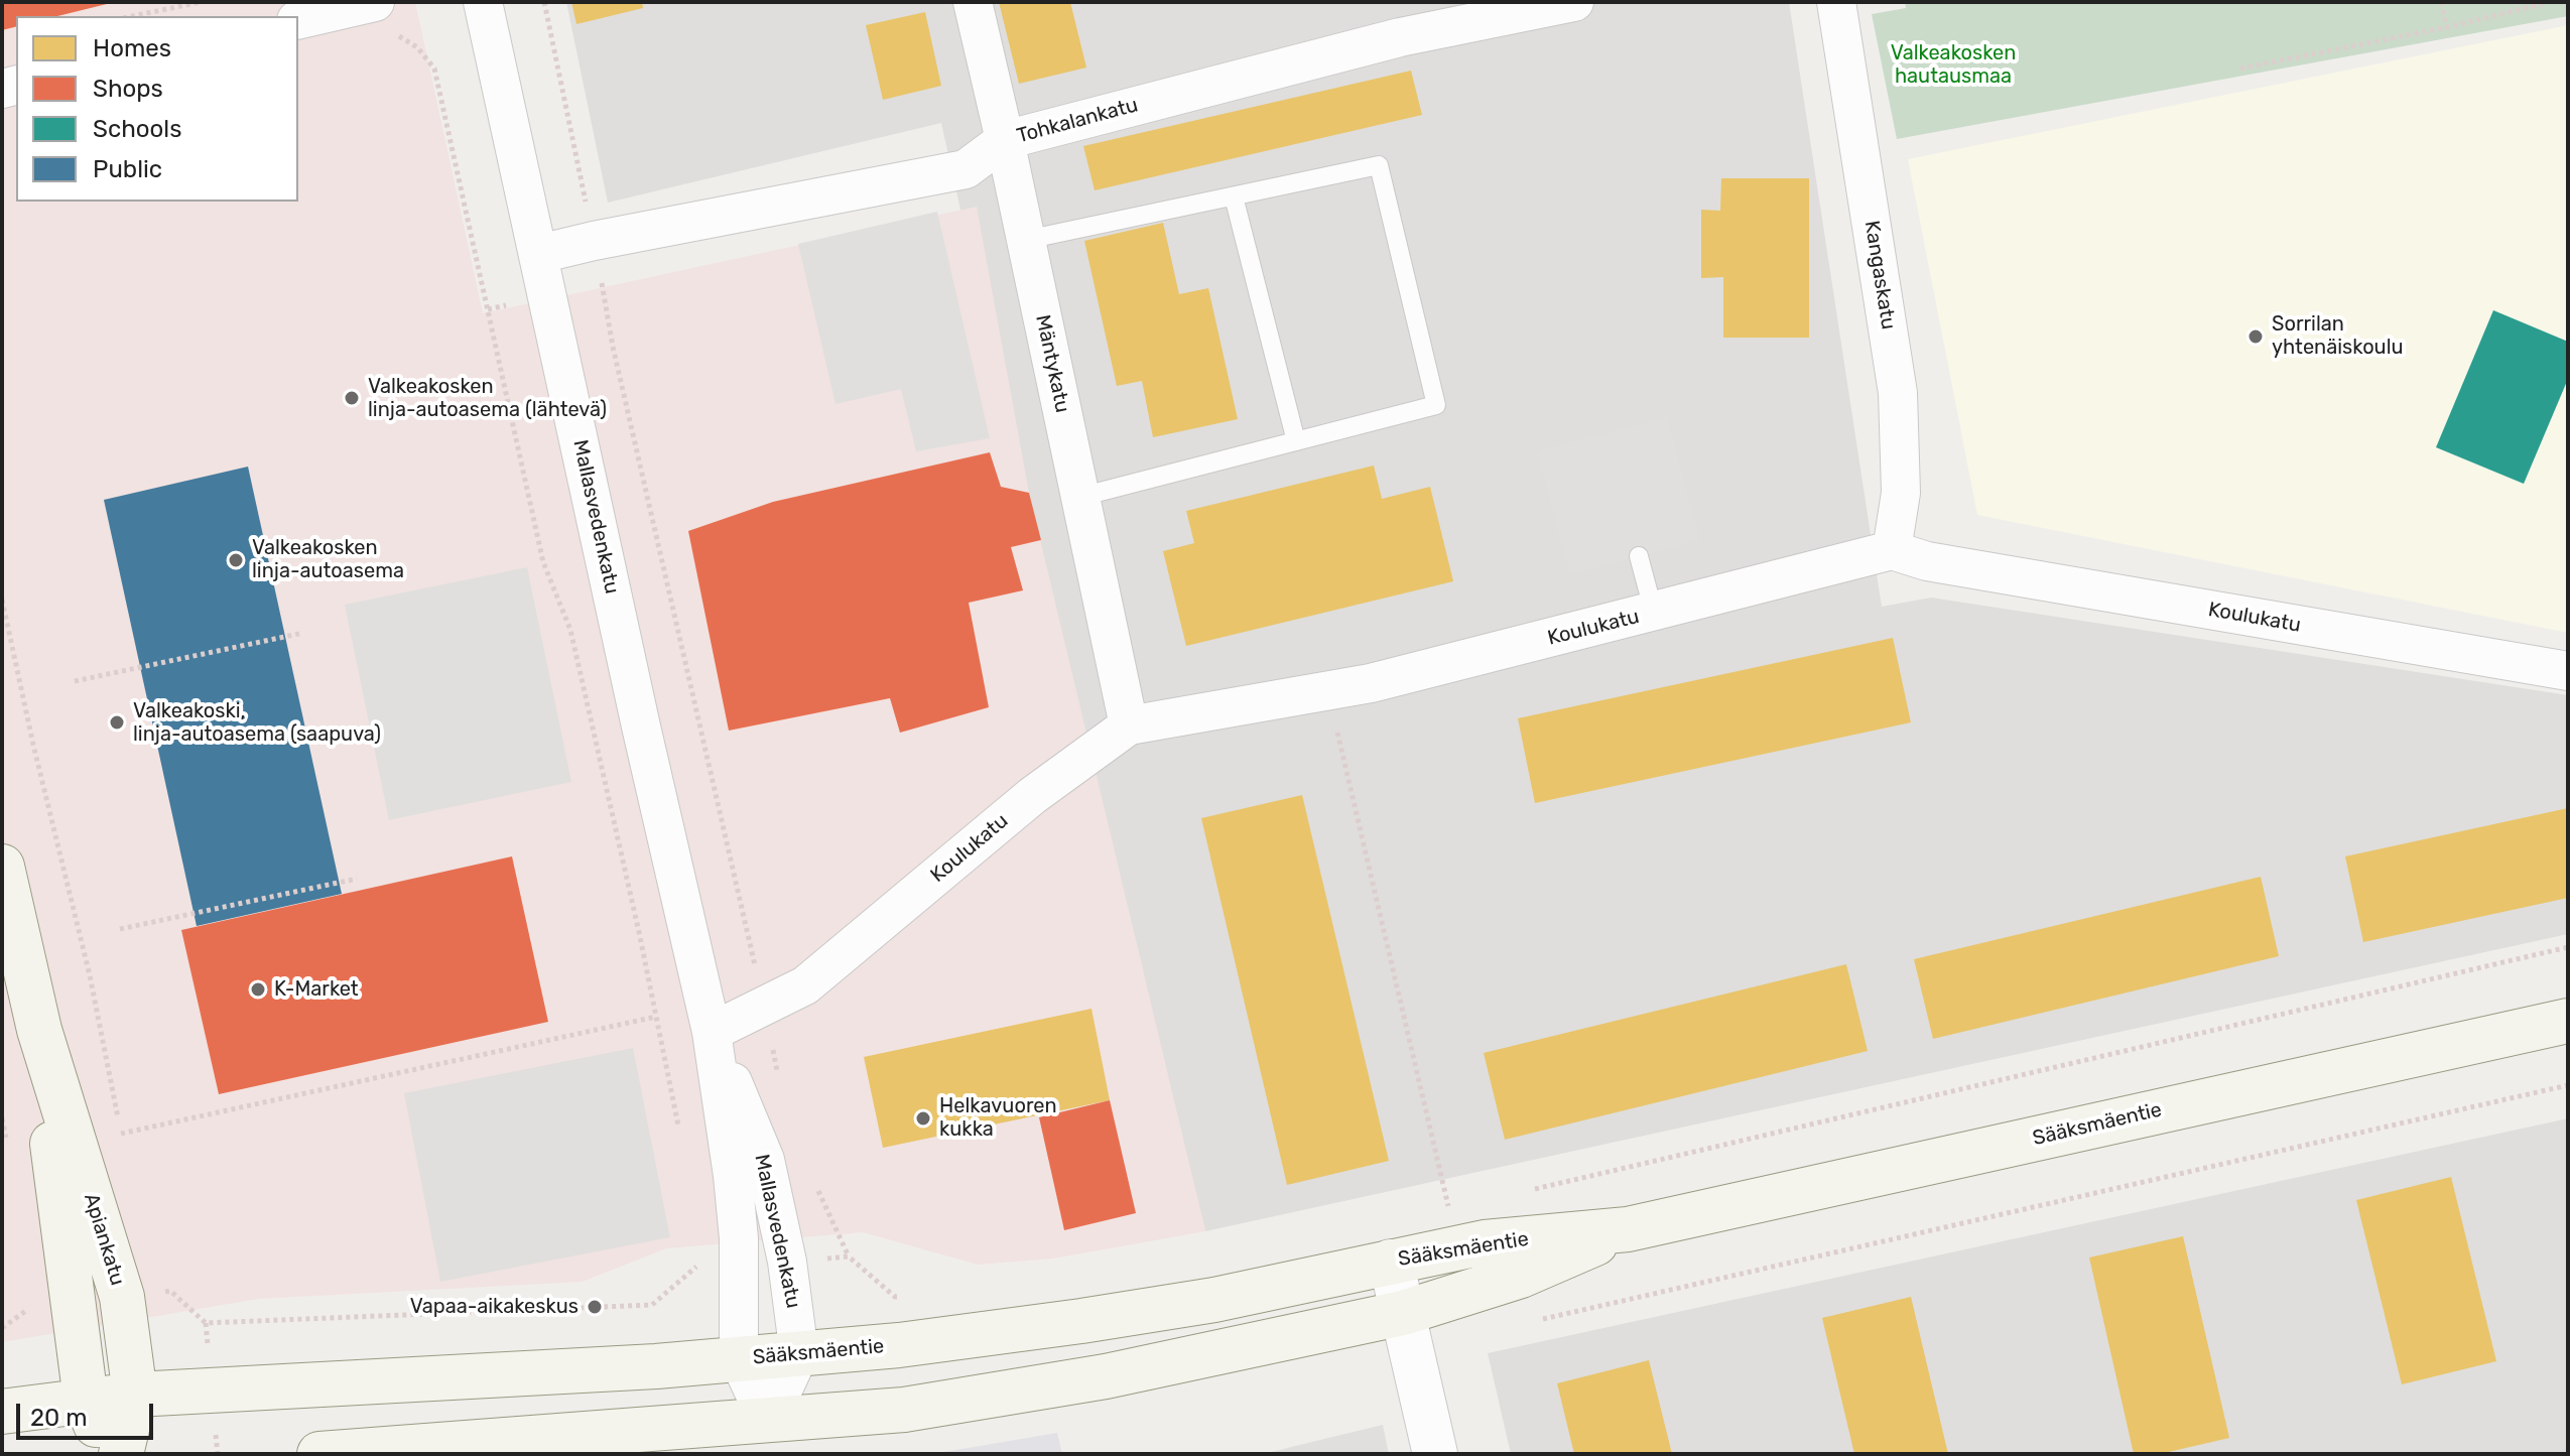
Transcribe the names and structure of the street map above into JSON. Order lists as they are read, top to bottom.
{
  "streets": {
    "main road": ["Sääksmäentie", "Apiankatu"],
    "street": [
      "Tohkalankatu",
      "Kangaskatu",
      "Mäntykatu",
      "Mallasvedenkatu",
      "Koulukatu"
    ]
  },
  "crossings": [
    ["Tohkalankatu", "Mäntykatu"],
    ["Tohkalankatu", "Mallasvedenkatu"],
    ["Kangaskatu", "Koulukatu"],
    ["Mäntykatu", "Koulukatu"],
    ["Mallasvedenkatu", "Koulukatu"],
    ["Mallasvedenkatu", "Sääksmäentie"],
    ["Sääksmäentie", "Apiankatu"]
  ],
  "parks": ["Valkeakosken hautausmaa"],
  "places": [
    "Sorrilan yhtenäiskoulu",
    "Valkeakosken linja-autoasema (lähtevä)",
    "Valkeakosken linja-autoasema",
    "Valkeakoski, linja-autoasema (saapuva)",
    "K-Market",
    "Helkavuoren kukka",
    "Vapaa-aikakeskus"
  ],
  "legend": [
    "Homes",
    "Shops",
    "Schools",
    "Public"
  ],
  "scale_bar": "20 m"
}
